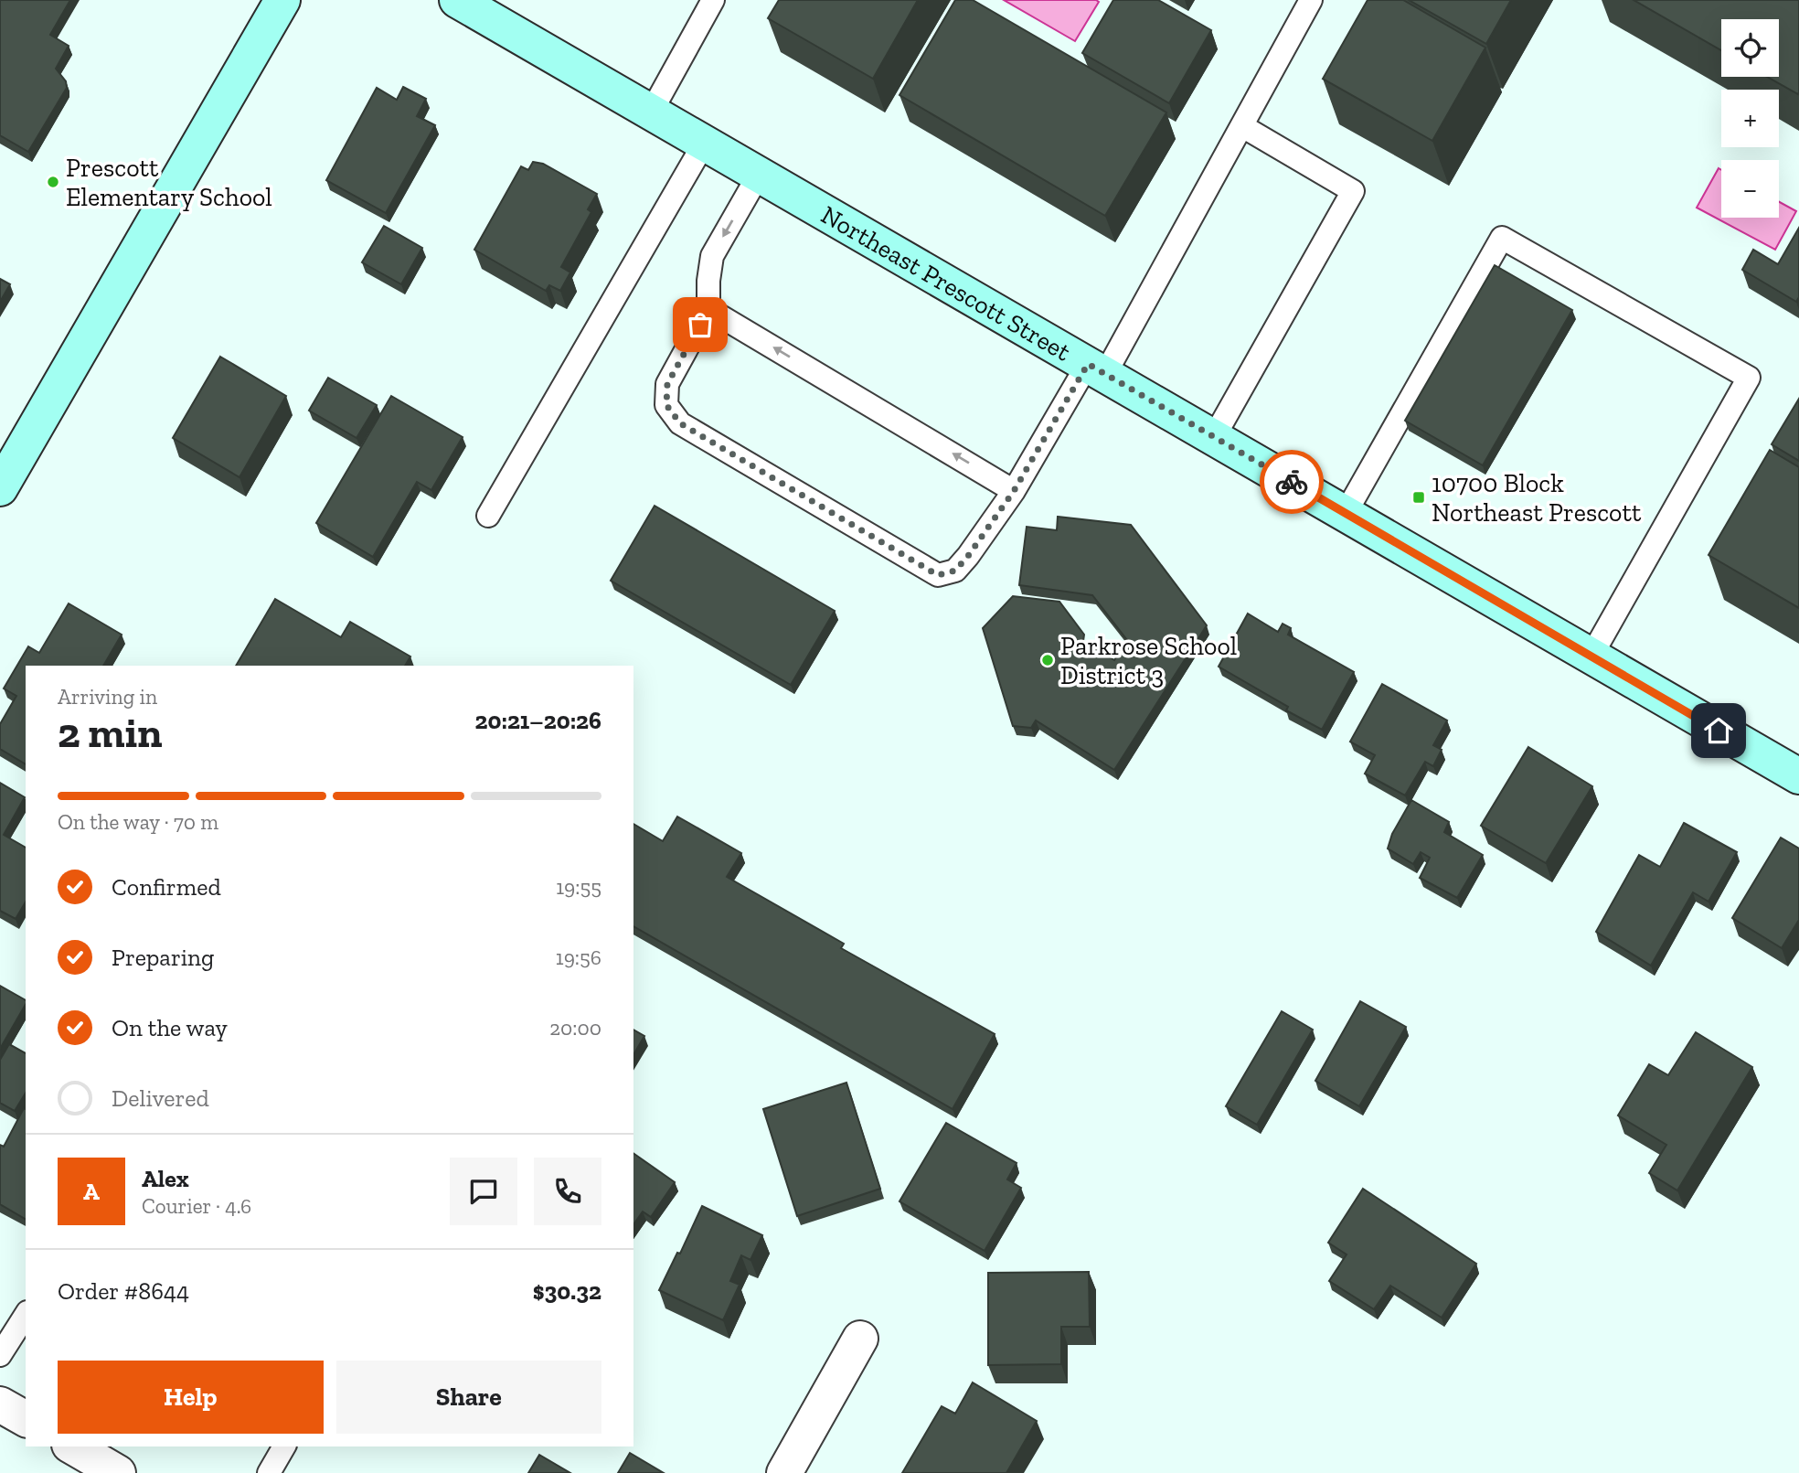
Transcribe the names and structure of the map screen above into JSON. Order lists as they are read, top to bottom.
{
  "streets": {
    "street": ["Northeast Prescott Street"]
  },
  "places": {
    "other": ["Prescott Elementary School", "Parkrose School District 3"],
    "transit": ["10700 Block Northeast Prescott"]
  },
  "page": {
    "map_buttons": ["+", "−"],
    "heading": ["2 min", "Arriving in", "20:21–20:26"],
    "panel": [
      "Alex",
      "Courier · 4.6",
      "Order #8644",
      "$30.32"
    ],
    "bar": "On the way · 70 m",
    "list": [
      ["Confirmed", "19:55"],
      ["Preparing", "19:56"],
      ["On the way", "20:00"],
      "Delivered"
    ],
    "round": "A",
    "buttons": ["Help", "Share"]
  }
}
